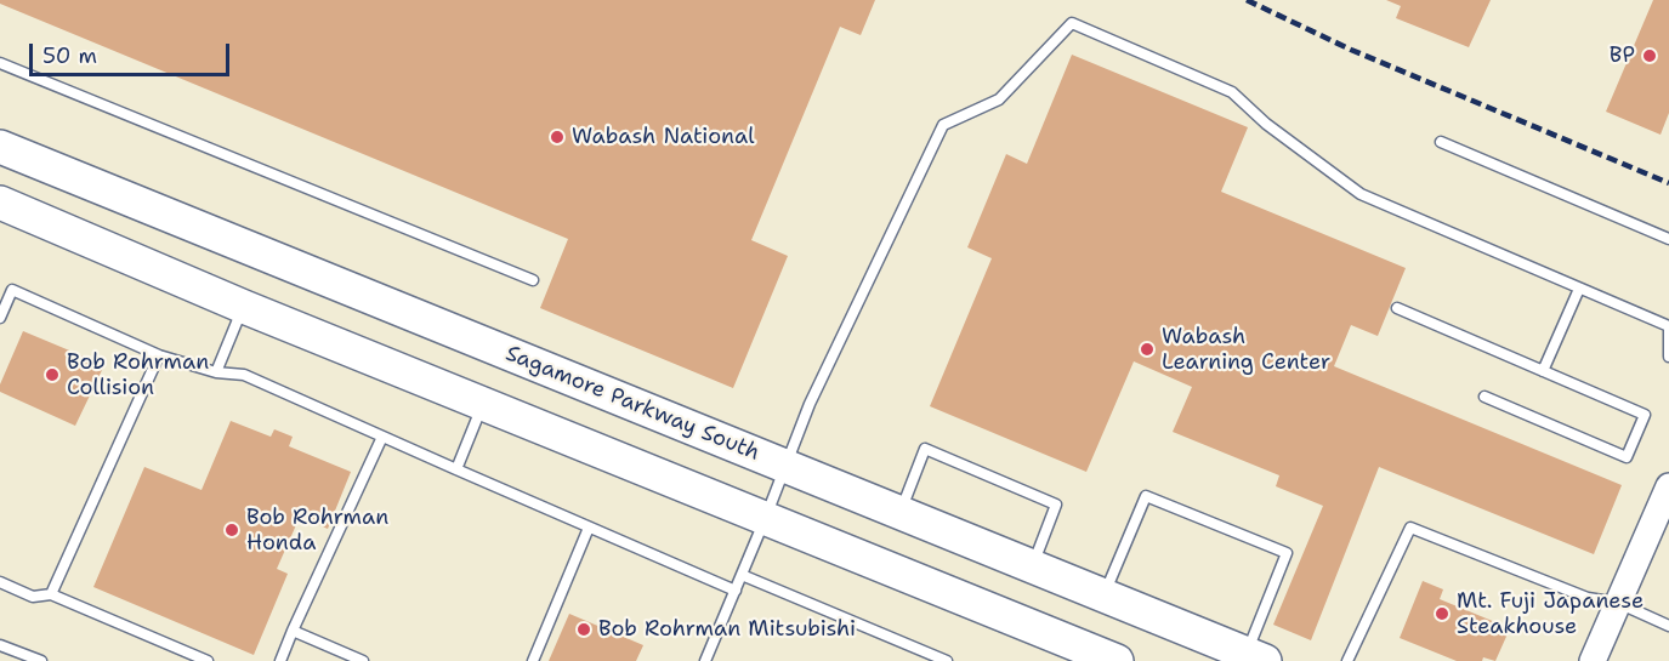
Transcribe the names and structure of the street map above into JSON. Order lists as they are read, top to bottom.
{
  "streets": {
    "main road": ["Sagamore Parkway South"]
  },
  "places": [
    "BP",
    "Wabash National",
    "Wabash Learning Center",
    "Bob Rohrman Collision",
    "Bob Rohrman Honda",
    "Mt. Fuji Japanese Steakhouse",
    "Bob Rohrman Mitsubishi"
  ],
  "scale_bar": "50 m"
}
